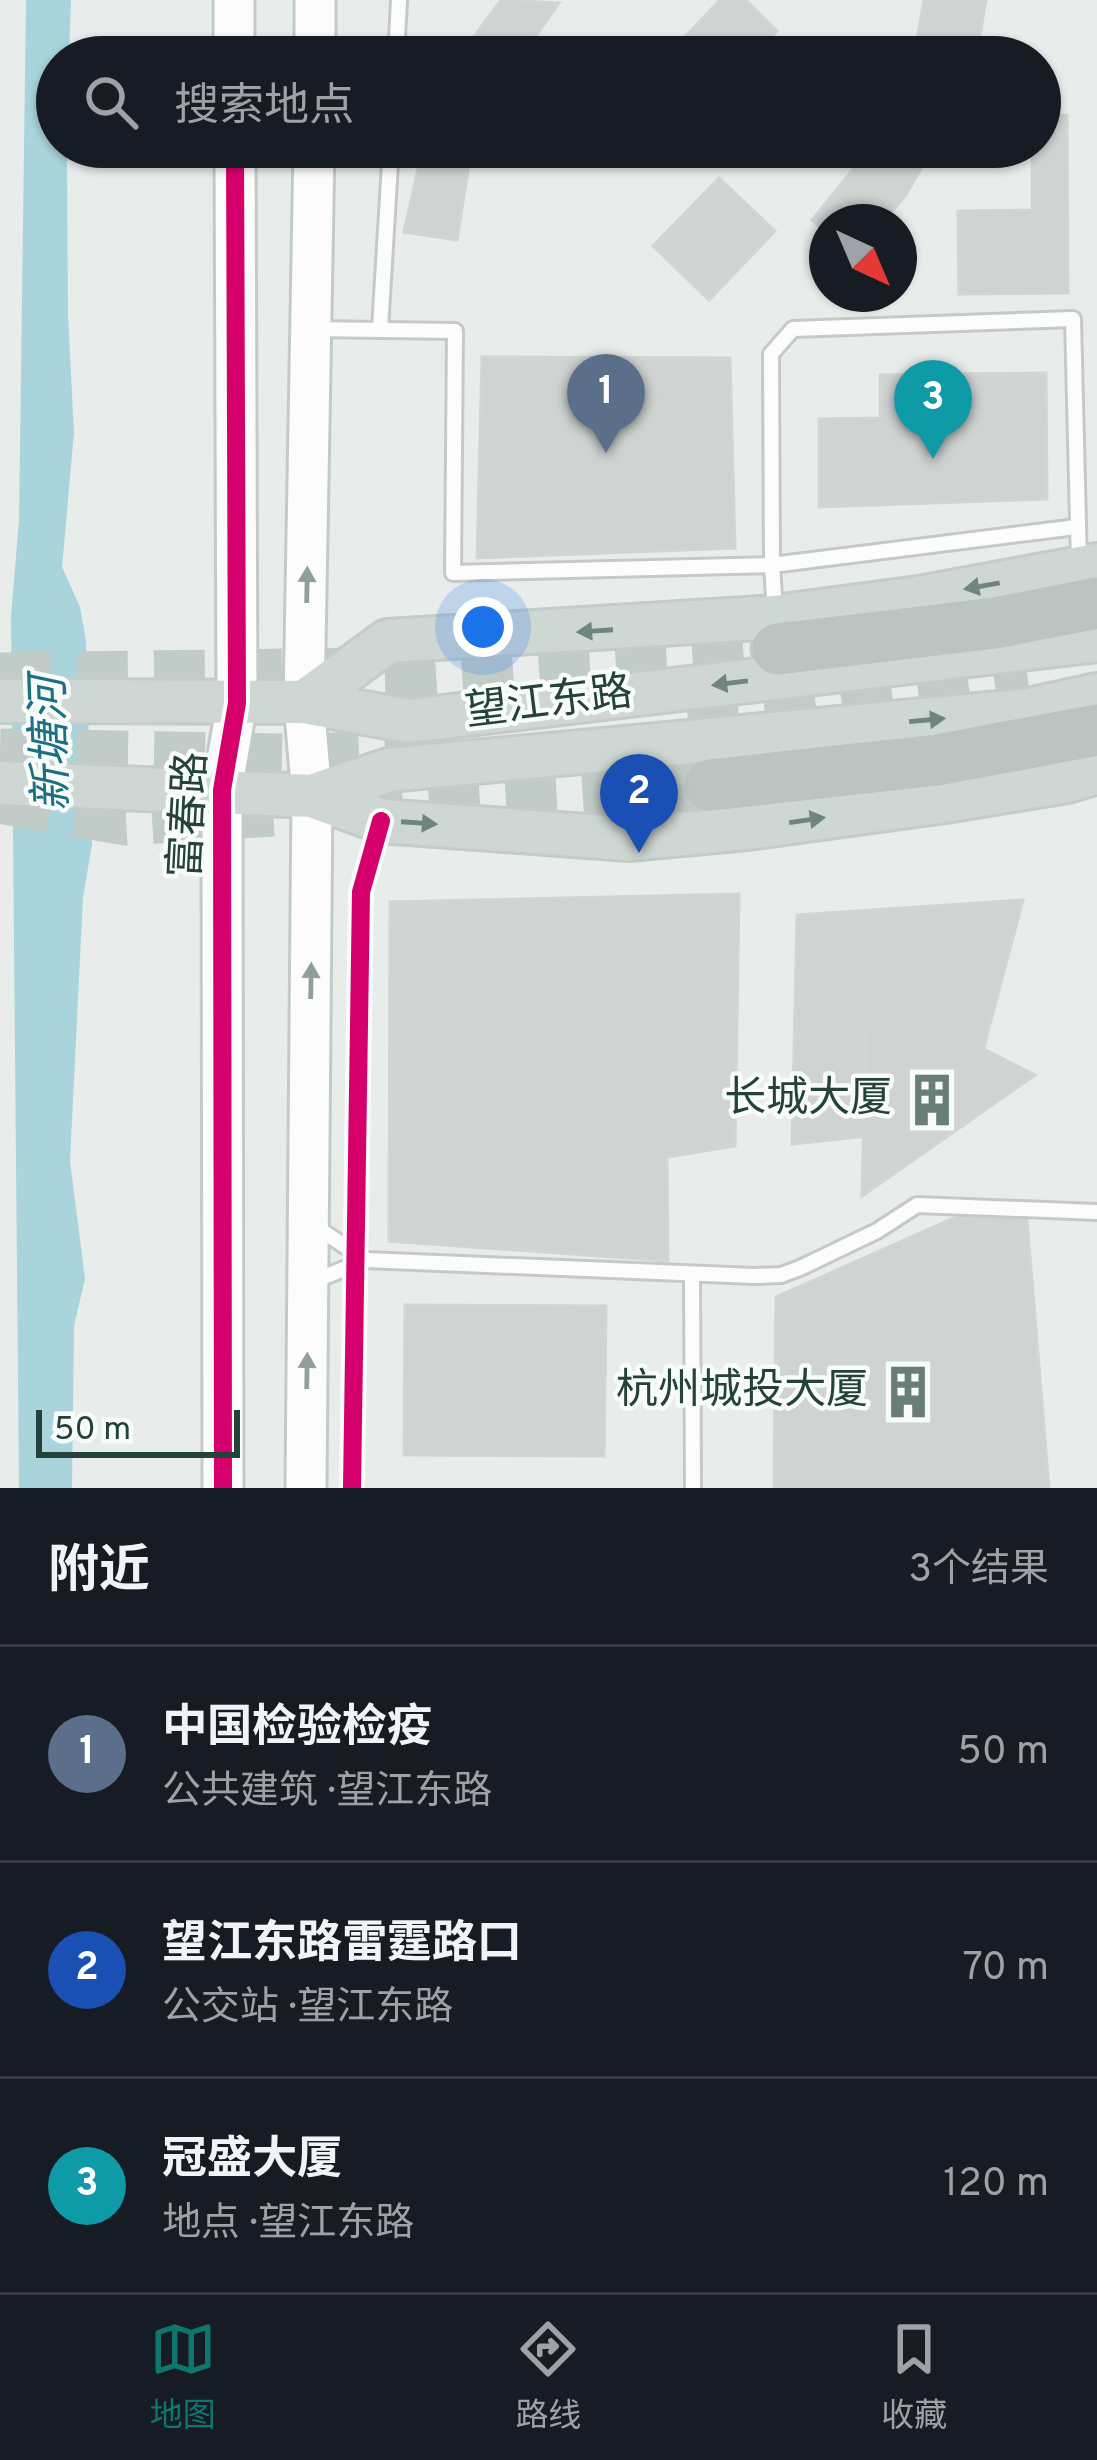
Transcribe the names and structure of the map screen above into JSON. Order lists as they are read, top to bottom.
{
  "streets": {
    "main road": ["望江东路"],
    "street": ["富春路"]
  },
  "crossings": [
    ["望江东路", "富春路"]
  ],
  "water": ["新塘河"],
  "places": {
    "building": ["长城大厦", "杭州城投大厦"]
  },
  "scale_bar": "50 m",
  "north": "bottom right",
  "page": {
    "search": "搜索地点",
    "pins": ["1", "3", "2"],
    "scale": "50 m",
    "heading": ["附近", "3个结果"],
    "list": [
      {
        "mark": "1",
        "name": "中国检验检疫",
        "note": "公共建筑 · 望江东路",
        "value": "50 m"
      },
      {
        "mark": "2",
        "name": "望江东路雷霆路口",
        "note": "公交站 · 望江东路",
        "value": "70 m"
      },
      {
        "mark": "3",
        "name": "冠盛大厦",
        "note": "地点 · 望江东路",
        "value": "120 m"
      }
    ],
    "nav": ["地图", "路线", "收藏"]
  }
}
